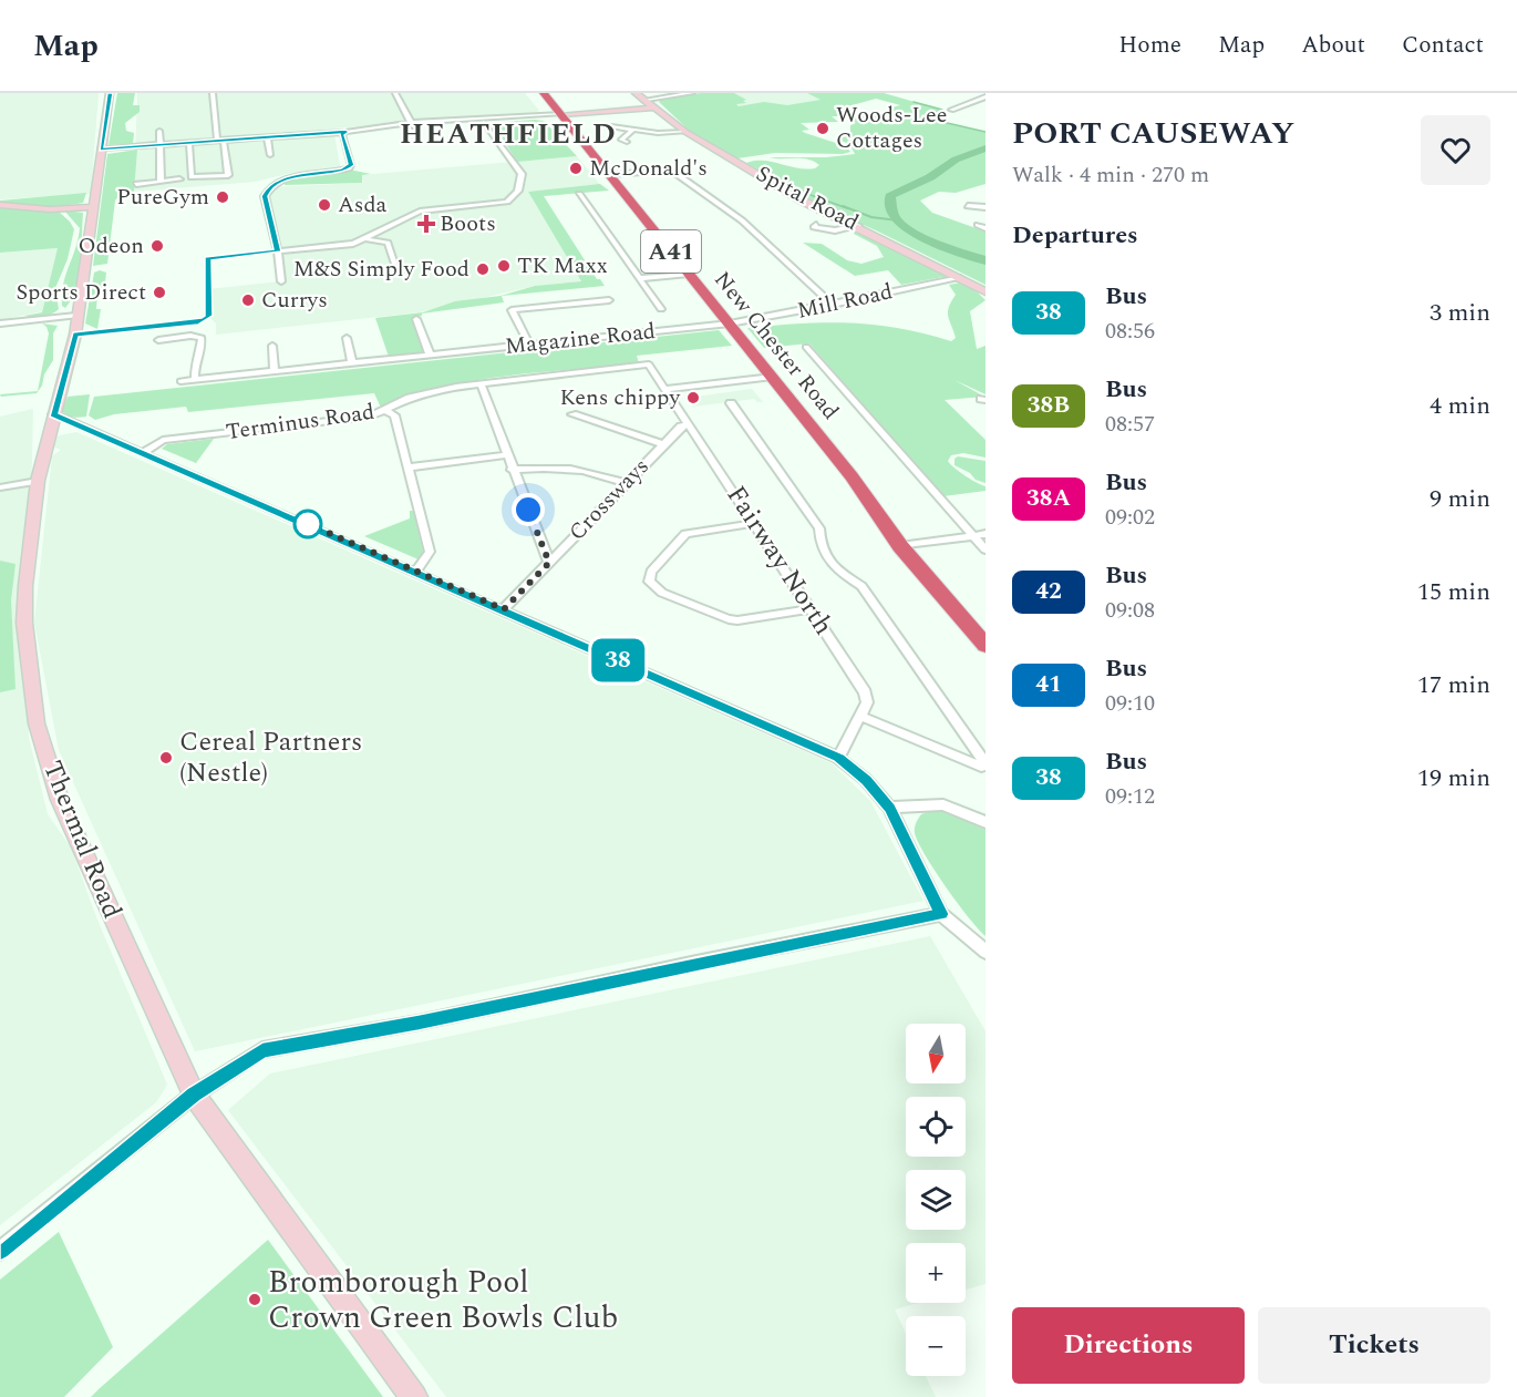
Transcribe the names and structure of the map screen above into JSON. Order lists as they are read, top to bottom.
{
  "streets": {
    "highway": ["A41", "New Chester Road"],
    "street": [
      "Spital Road",
      "Mill Road",
      "Magazine Road",
      "Terminus Road",
      "Crossways",
      "Fairway North",
      "Thermal Road"
    ]
  },
  "crossings": [
    ["Spital Road", "Mill Road"],
    ["Mill Road", "Magazine Road"],
    ["Mill Road", "New Chester Road"],
    ["Magazine Road", "New Chester Road"],
    ["Terminus Road", "Fairway North"],
    ["Crossways", "Fairway North"]
  ],
  "districts": ["HEATHFIELD"],
  "places": {
    "other": [
      "Woods-Lee Cottages",
      "McDonald's",
      "PureGym",
      "Asda",
      "Odeon",
      "TK Maxx",
      "M&S Simply Food",
      "Sports Direct",
      "Currys",
      "Kens chippy",
      "Cereal Partners (Nestle)",
      "Bromborough Pool Crown Green Bowls Club"
    ],
    "health": ["Boots"]
  },
  "lines": ["bus line 38"],
  "north": "bottom",
  "page": {
    "header": "Map",
    "nav": [
      "Home",
      "Map",
      "About",
      "Contact"
    ],
    "on_map": "38",
    "heading": [
      ["PORT CAUSEWAY", "Walk · 4 min · 270 m"],
      "Departures"
    ],
    "list": [
      {
        "mark": "38",
        "name": "Bus",
        "note": "08:56",
        "value": "3 min"
      },
      {
        "mark": "38B",
        "name": "Bus",
        "note": "08:57",
        "value": "4 min"
      },
      {
        "mark": "38A",
        "name": "Bus",
        "note": "09:02",
        "value": "9 min"
      },
      {
        "mark": "42",
        "name": "Bus",
        "note": "09:08",
        "value": "15 min"
      },
      {
        "mark": "41",
        "name": "Bus",
        "note": "09:10",
        "value": "17 min"
      },
      {
        "mark": "38",
        "name": "Bus",
        "note": "09:12",
        "value": "19 min"
      }
    ],
    "map_buttons": ["+", "−"],
    "buttons": ["Directions", "Tickets"]
  }
}
